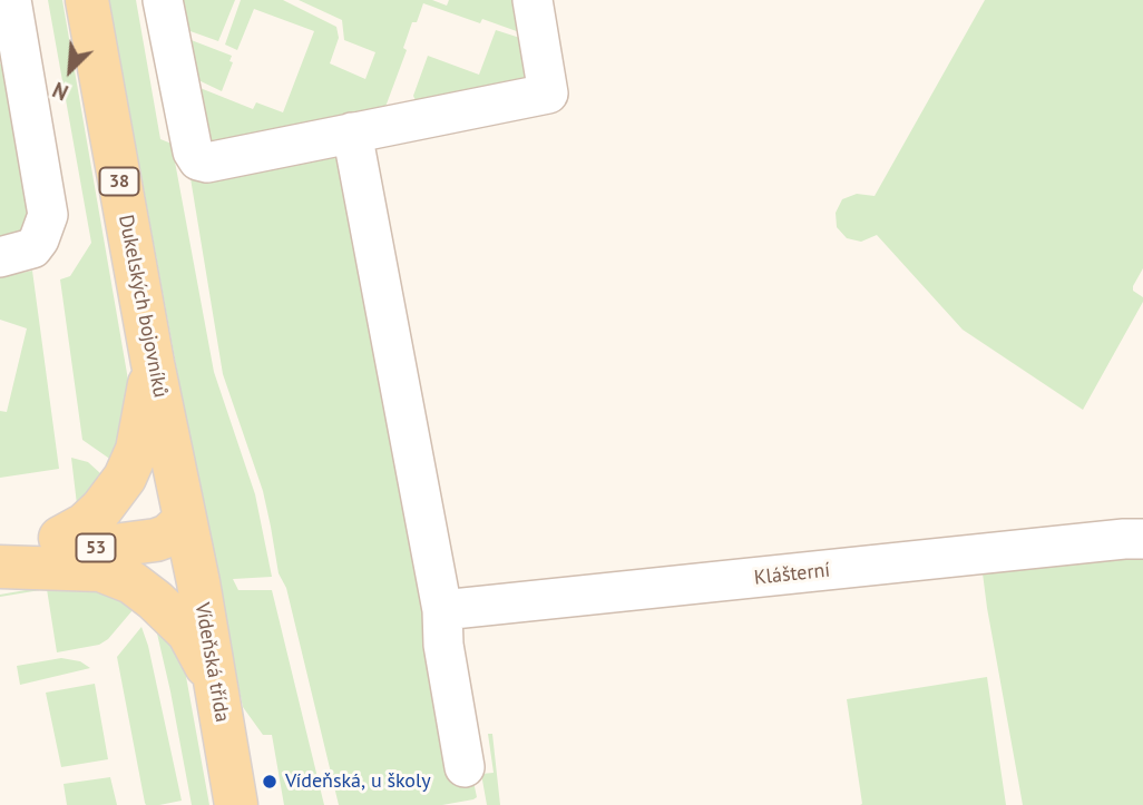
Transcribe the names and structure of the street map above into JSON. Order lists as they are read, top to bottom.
{
  "streets": {
    "main road": [
      "38",
      "Dukelských bojovníků",
      "53",
      "Vídeňská třída"
    ],
    "street": ["Klášterní"]
  },
  "crossings": [
    ["Dukelských bojovníků", "53"],
    ["Dukelských bojovníků", "Vídeňská třída"],
    ["53", "Vídeňská třída"]
  ],
  "places": ["Vídeňská, u školy"],
  "north": "bottom left"
}
